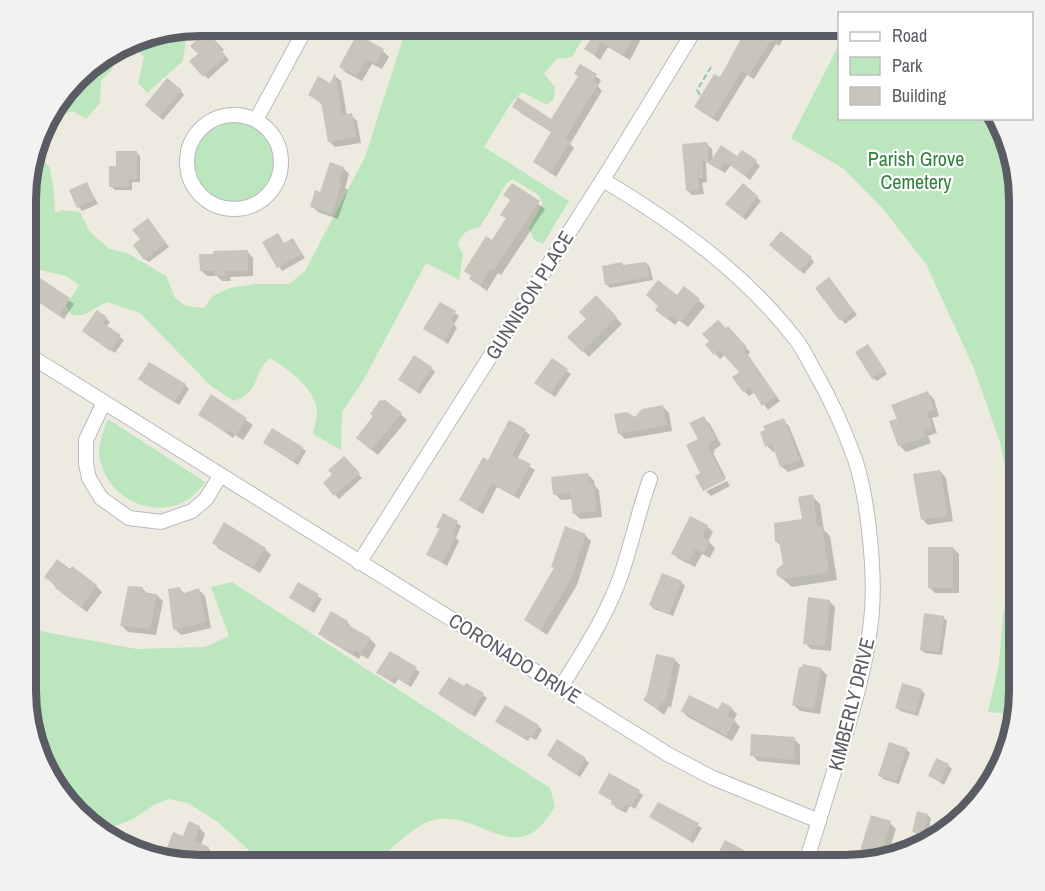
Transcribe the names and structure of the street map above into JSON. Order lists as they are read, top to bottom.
{
  "streets": {
    "street": ["GUNNISON PLACE", "CORONADO DRIVE", "KIMBERLY DRIVE"]
  },
  "crossings": [
    ["GUNNISON PLACE", "CORONADO DRIVE"],
    ["GUNNISON PLACE", "KIMBERLY DRIVE"],
    ["CORONADO DRIVE", "KIMBERLY DRIVE"]
  ],
  "parks": ["Parish Grove Cemetery"],
  "legend": ["Road", "Park", "Building"]
}
